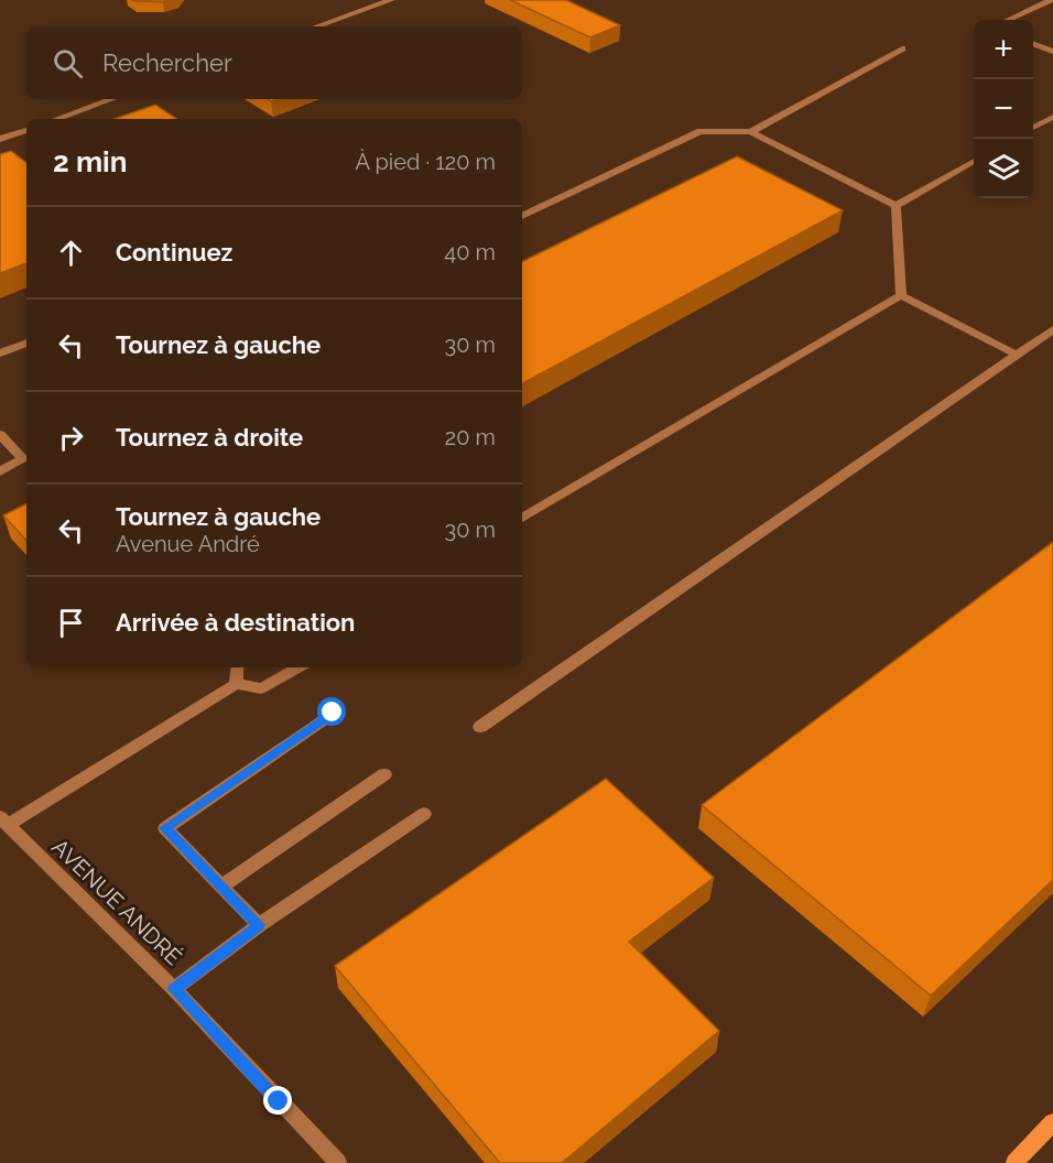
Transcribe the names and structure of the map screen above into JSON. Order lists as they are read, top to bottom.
{
  "streets": {
    "street": ["AVENUE ANDRÉ"]
  },
  "page": {
    "map_buttons": ["+", "−"],
    "search": "Rechercher",
    "heading": ["2 min", "À pied · 120 m"],
    "list": [
      ["Continuez", "40 m"],
      ["Tournez à gauche", "30 m"],
      ["Tournez à droite", "20 m"],
      ["Tournez à gauche", "Avenue André", "30 m"],
      "Arrivée à destination"
    ]
  }
}
